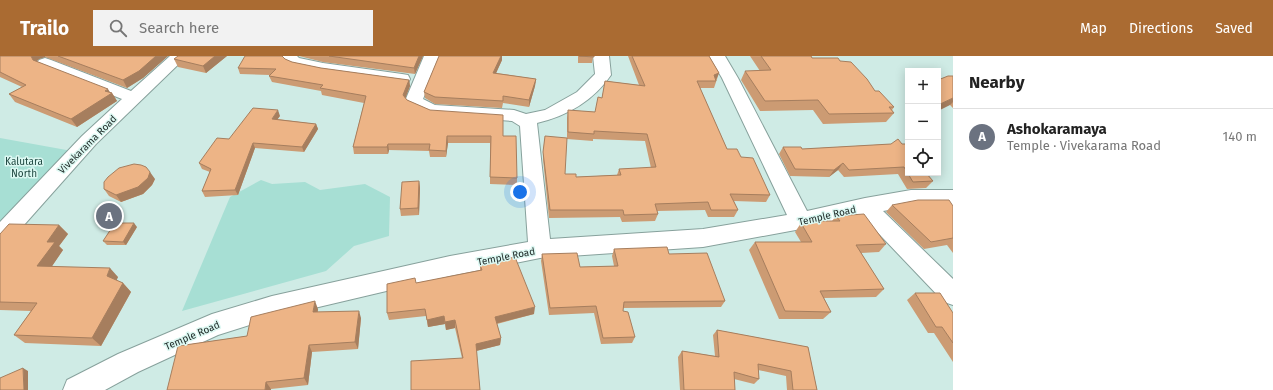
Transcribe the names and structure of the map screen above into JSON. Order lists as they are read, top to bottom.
{
  "streets": {
    "street": ["Vivekarama Road", "Temple Road"]
  },
  "parks": ["Kalutara North"],
  "page": {
    "header": "Trailo",
    "search": "Search here",
    "nav": ["Map", "Directions", "Saved"],
    "heading": "Nearby",
    "map_buttons": ["+", "−"],
    "list": [
      {
        "mark": "A",
        "name": "Ashokaramaya",
        "note": "Temple · Vivekarama Road",
        "value": "140 m"
      }
    ],
    "pins": "A"
  }
}
